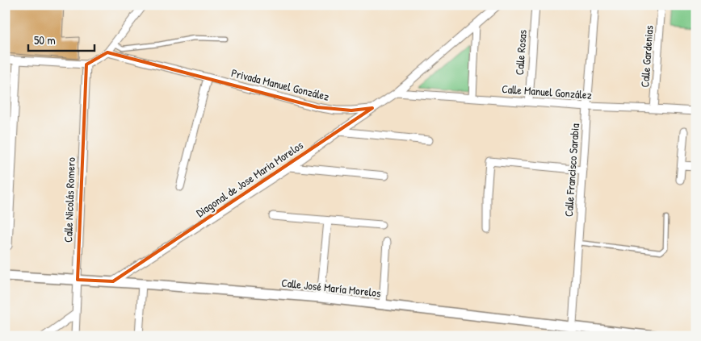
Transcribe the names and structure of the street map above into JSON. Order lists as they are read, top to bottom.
{
  "streets": {
    "street": [
      "Calle Rosas",
      "Calle Gardenias",
      "Privada Manuel González",
      "Calle Manuel González",
      "Calle Francisco Sarabia",
      "Diagonal de Jose Maria Morelos",
      "Calle Nicolás Romero",
      "Calle José María Morelos"
    ]
  },
  "crossings": [
    ["Calle Rosas", "Calle Manuel González"],
    ["Calle Gardenias", "Calle Manuel González"],
    ["Privada Manuel González", "Diagonal de Jose Maria Morelos"],
    ["Calle Manuel González", "Calle Francisco Sarabia"],
    ["Calle Manuel González", "Diagonal de Jose Maria Morelos"],
    ["Calle Francisco Sarabia", "Calle José María Morelos"],
    ["Diagonal de Jose Maria Morelos", "Calle José María Morelos"],
    ["Calle Nicolás Romero", "Calle José María Morelos"]
  ],
  "scale_bar": "50 m"
}
